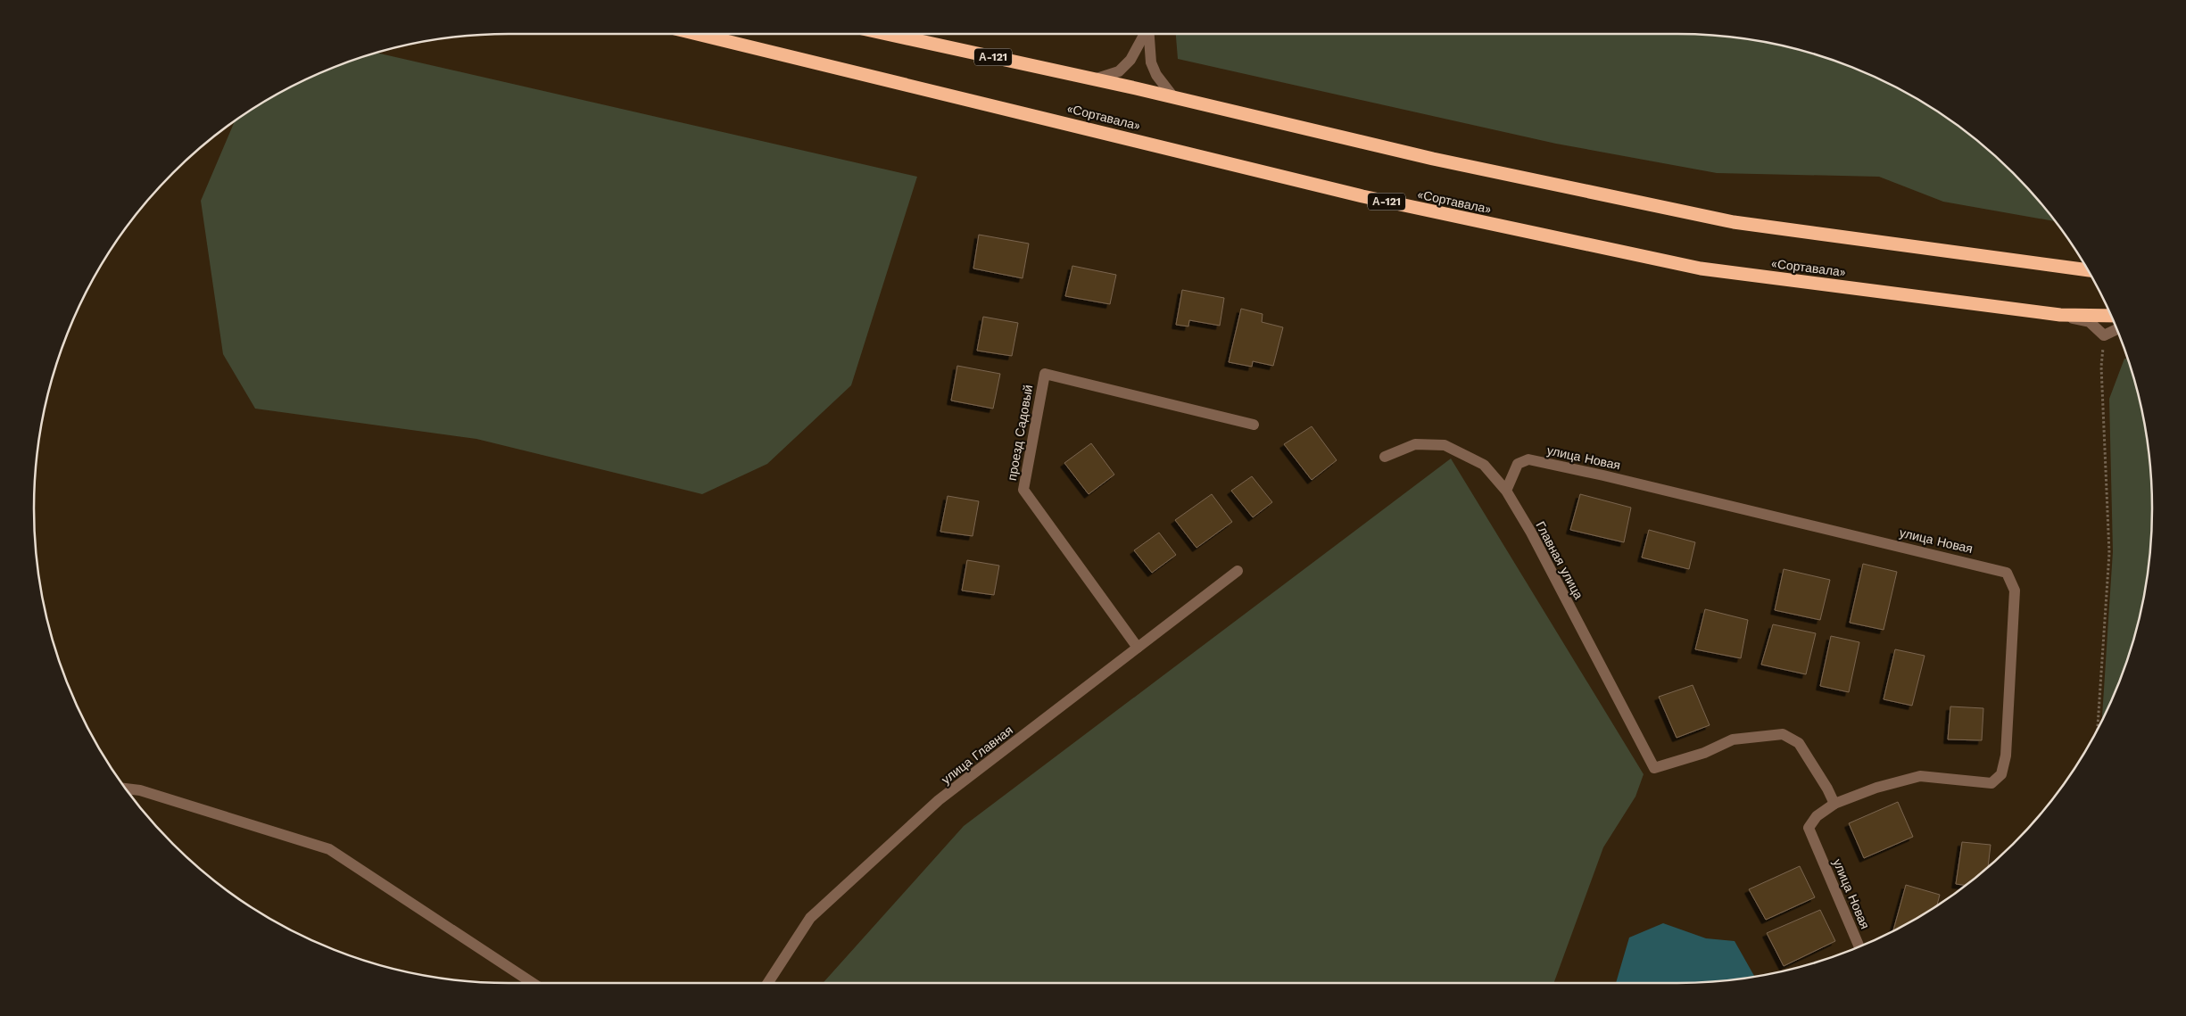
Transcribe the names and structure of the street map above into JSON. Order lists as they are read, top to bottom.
{
  "streets": {
    "highway": ["А-121", "«Сортавала»"],
    "street": [
      "проезд Садовый",
      "улица Новая",
      "Главная улица",
      "улица Главная"
    ]
  },
  "crossings": [
    ["проезд Садовый", "улица Главная"],
    ["улица Новая", "Главная улица"]
  ]
}
